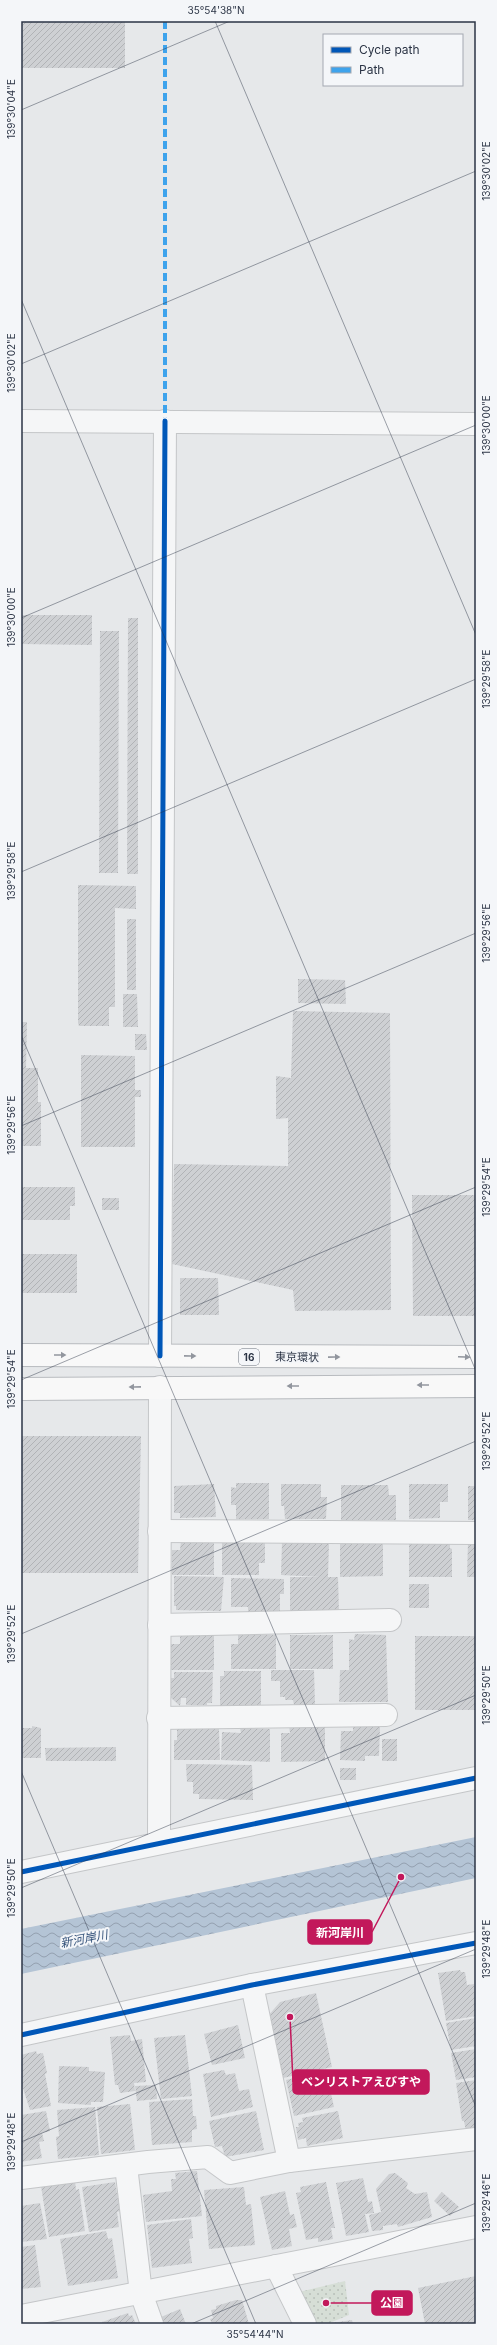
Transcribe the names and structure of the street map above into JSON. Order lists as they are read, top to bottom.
{
  "streets": {
    "highway": ["16", "東京環状"]
  },
  "water": ["新河岸川"],
  "places": ["新河岸川", "ベンリストアえびすや", "公園"],
  "legend": ["Cycle path", "Path"],
  "coordinates": [
    "35°54'38\"N",
    "139°30'04\"E",
    "139°30'02\"E",
    "139°30'00\"E",
    "139°29'58\"E",
    "139°29'56\"E",
    "139°29'54\"E",
    "139°29'52\"E",
    "139°29'50\"E",
    "139°29'48\"E",
    "139°29'46\"E",
    "35°54'44\"N"
  ]
}
